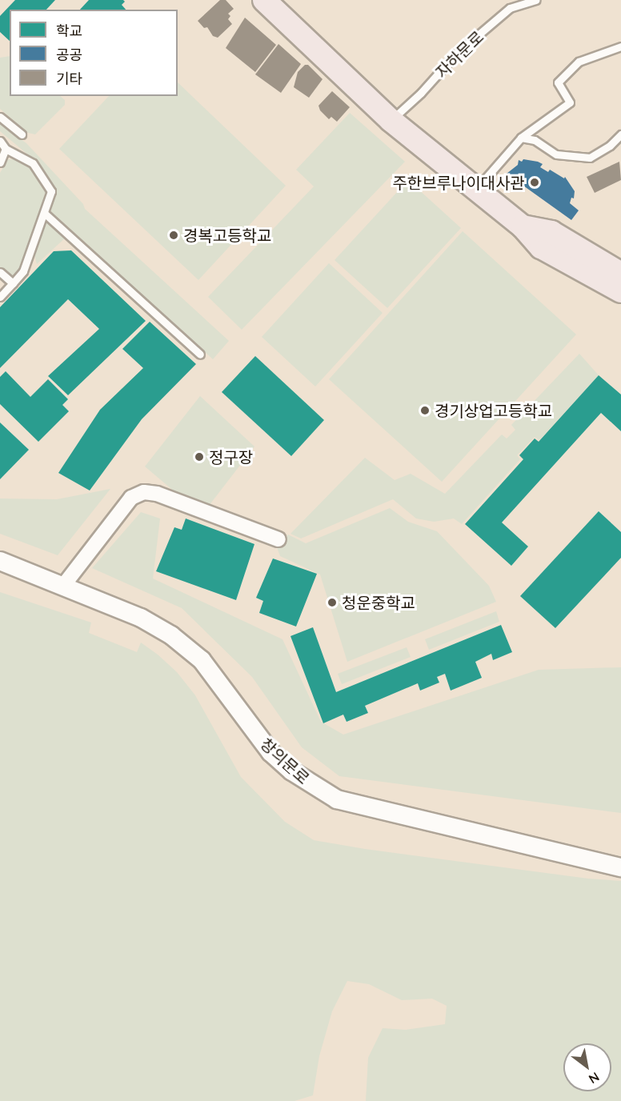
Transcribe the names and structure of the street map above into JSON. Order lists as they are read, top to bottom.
{
  "streets": {
    "street": ["창의문로"],
    "lane": ["자하문로"]
  },
  "places": [
    "주한브루나이대사관",
    "경복고등학교",
    "경기상업고등학교",
    "정구장",
    "청운중학교"
  ],
  "legend": ["학교", "공공", "기타"],
  "north": "bottom right"
}
